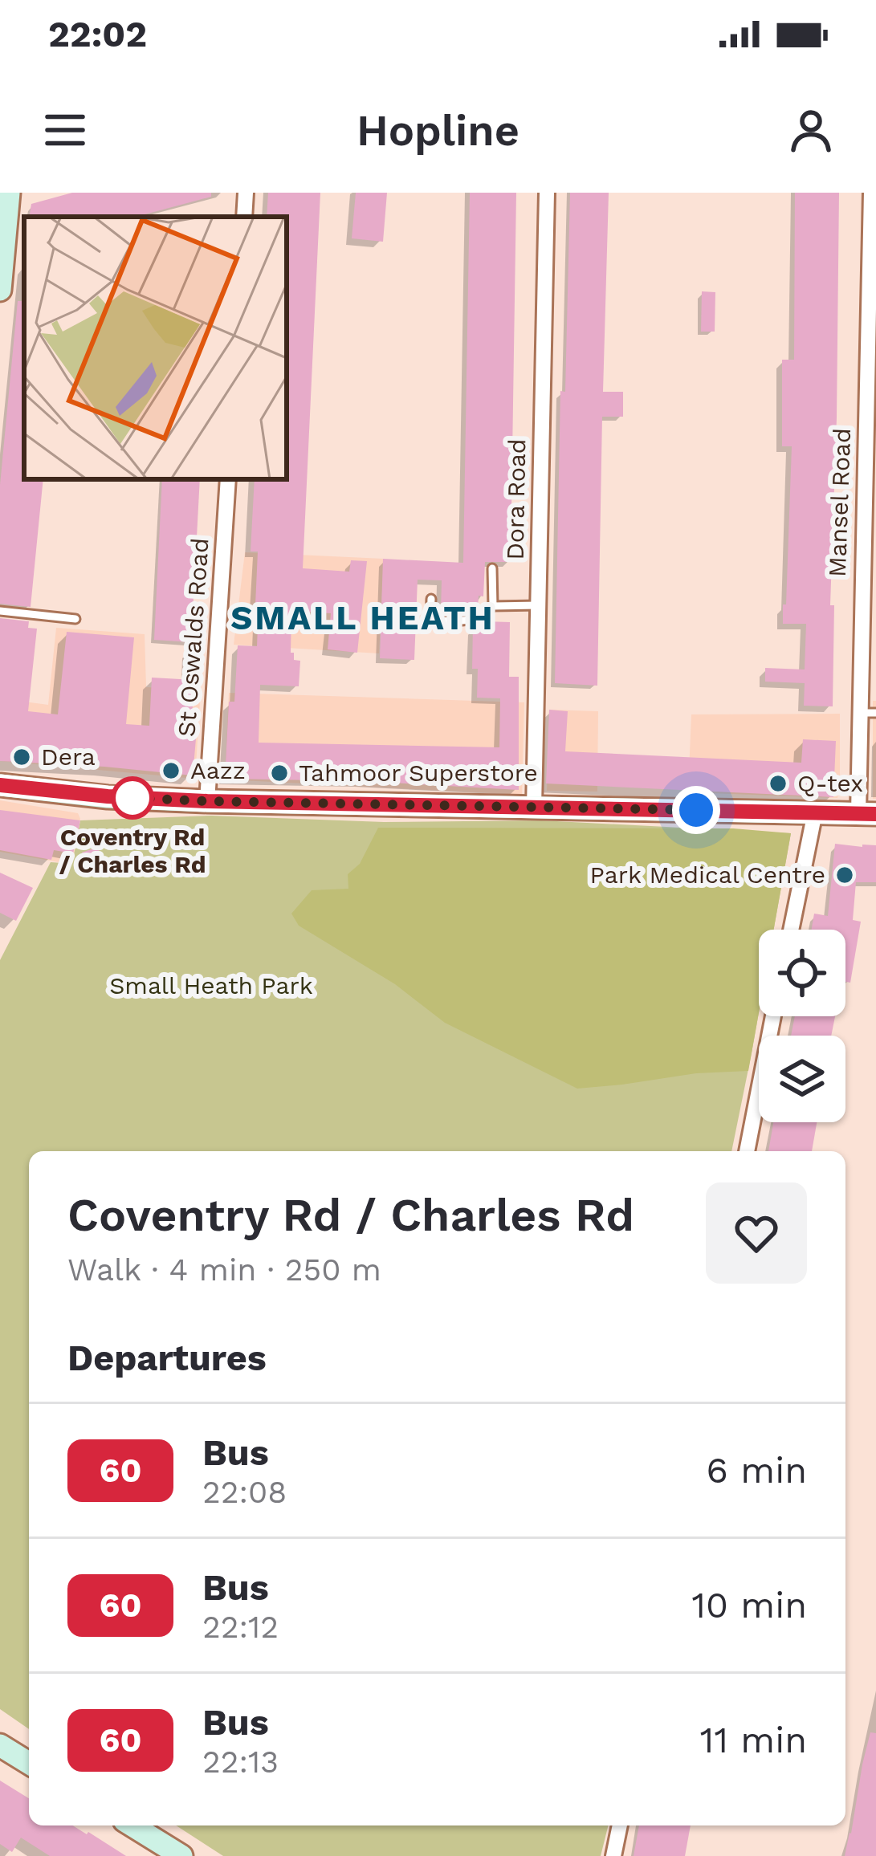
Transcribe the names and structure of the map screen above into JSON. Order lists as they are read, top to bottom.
{
  "streets": {
    "street": ["Dora Road", "Mansel Road", "St Oswalds Road"]
  },
  "districts": ["SMALL HEATH"],
  "parks": ["Small Heath Park"],
  "places": [
    "Dera",
    "Aazz",
    "Tahmoor Superstore",
    "Q-tex",
    "Coventry Rd / Charles Rd",
    "Park Medical Centre"
  ],
  "lines": ["bus line 60"],
  "page": {
    "status": "22:02",
    "header": "Hopline",
    "heading": [
      ["Coventry Rd / Charles Rd", "Walk · 4 min · 250 m"],
      "Departures"
    ],
    "list": [
      {
        "mark": "60",
        "name": "Bus",
        "note": "22:08",
        "value": "6 min"
      },
      {
        "mark": "60",
        "name": "Bus",
        "note": "22:12",
        "value": "10 min"
      },
      {
        "mark": "60",
        "name": "Bus",
        "note": "22:13",
        "value": "11 min"
      }
    ]
  }
}
